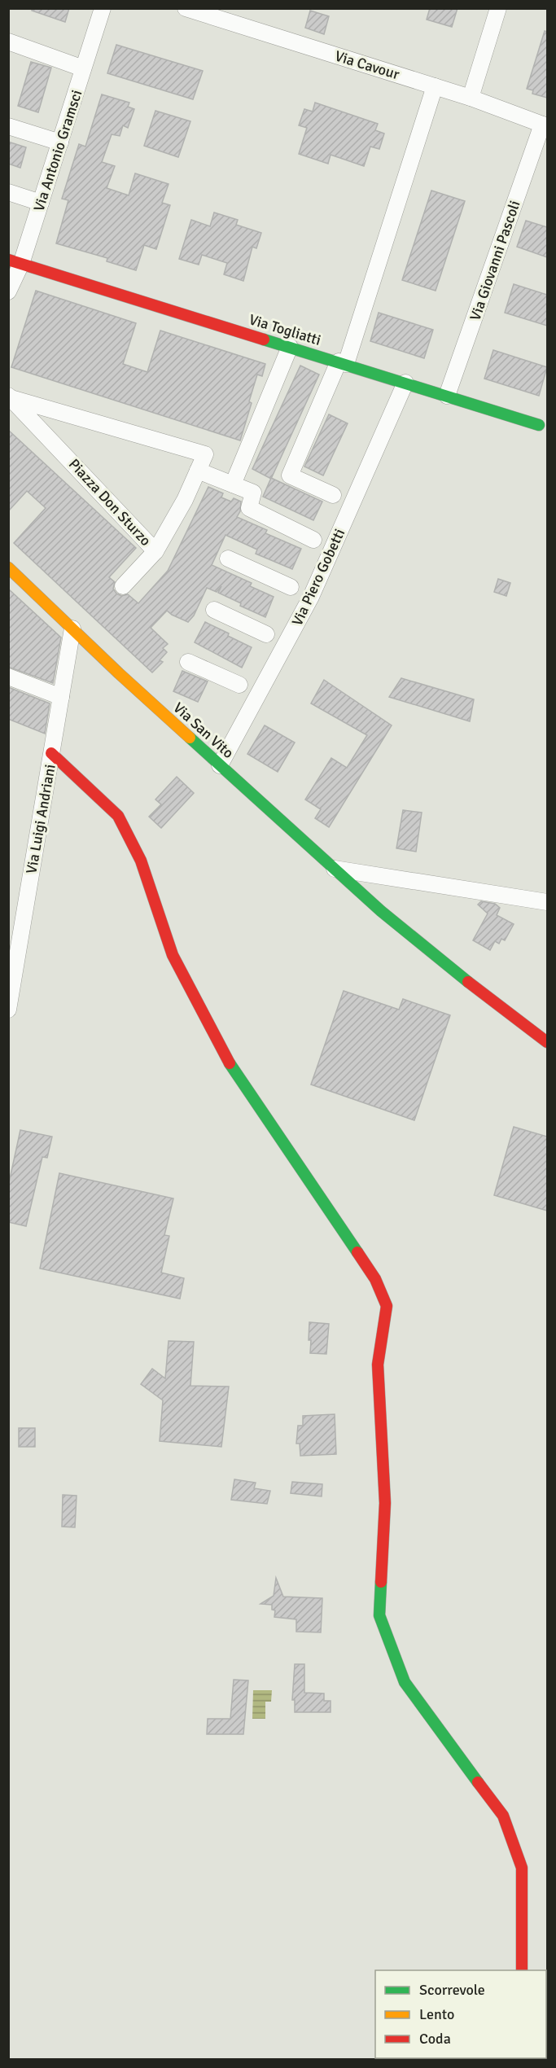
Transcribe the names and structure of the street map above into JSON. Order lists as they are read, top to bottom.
{
  "streets": {
    "street": [
      "Via Cavour",
      "Via Antonio Gramsci",
      "Via Giovanni Pascoli",
      "Via Togliatti",
      "Piazza Don Sturzo",
      "Via Piero Gobetti",
      "Via San Vito",
      "Via Luigi Andriani"
    ]
  },
  "crossings": [
    ["Via Cavour", "Via Giovanni Pascoli"],
    ["Via Antonio Gramsci", "Via Togliatti"],
    ["Via Giovanni Pascoli", "Via Togliatti"],
    ["Via Togliatti", "Via Piero Gobetti"],
    ["Via Piero Gobetti", "Via San Vito"],
    ["Via San Vito", "Via Luigi Andriani"]
  ],
  "legend": ["Scorrevole", "Lento", "Coda"]
}
